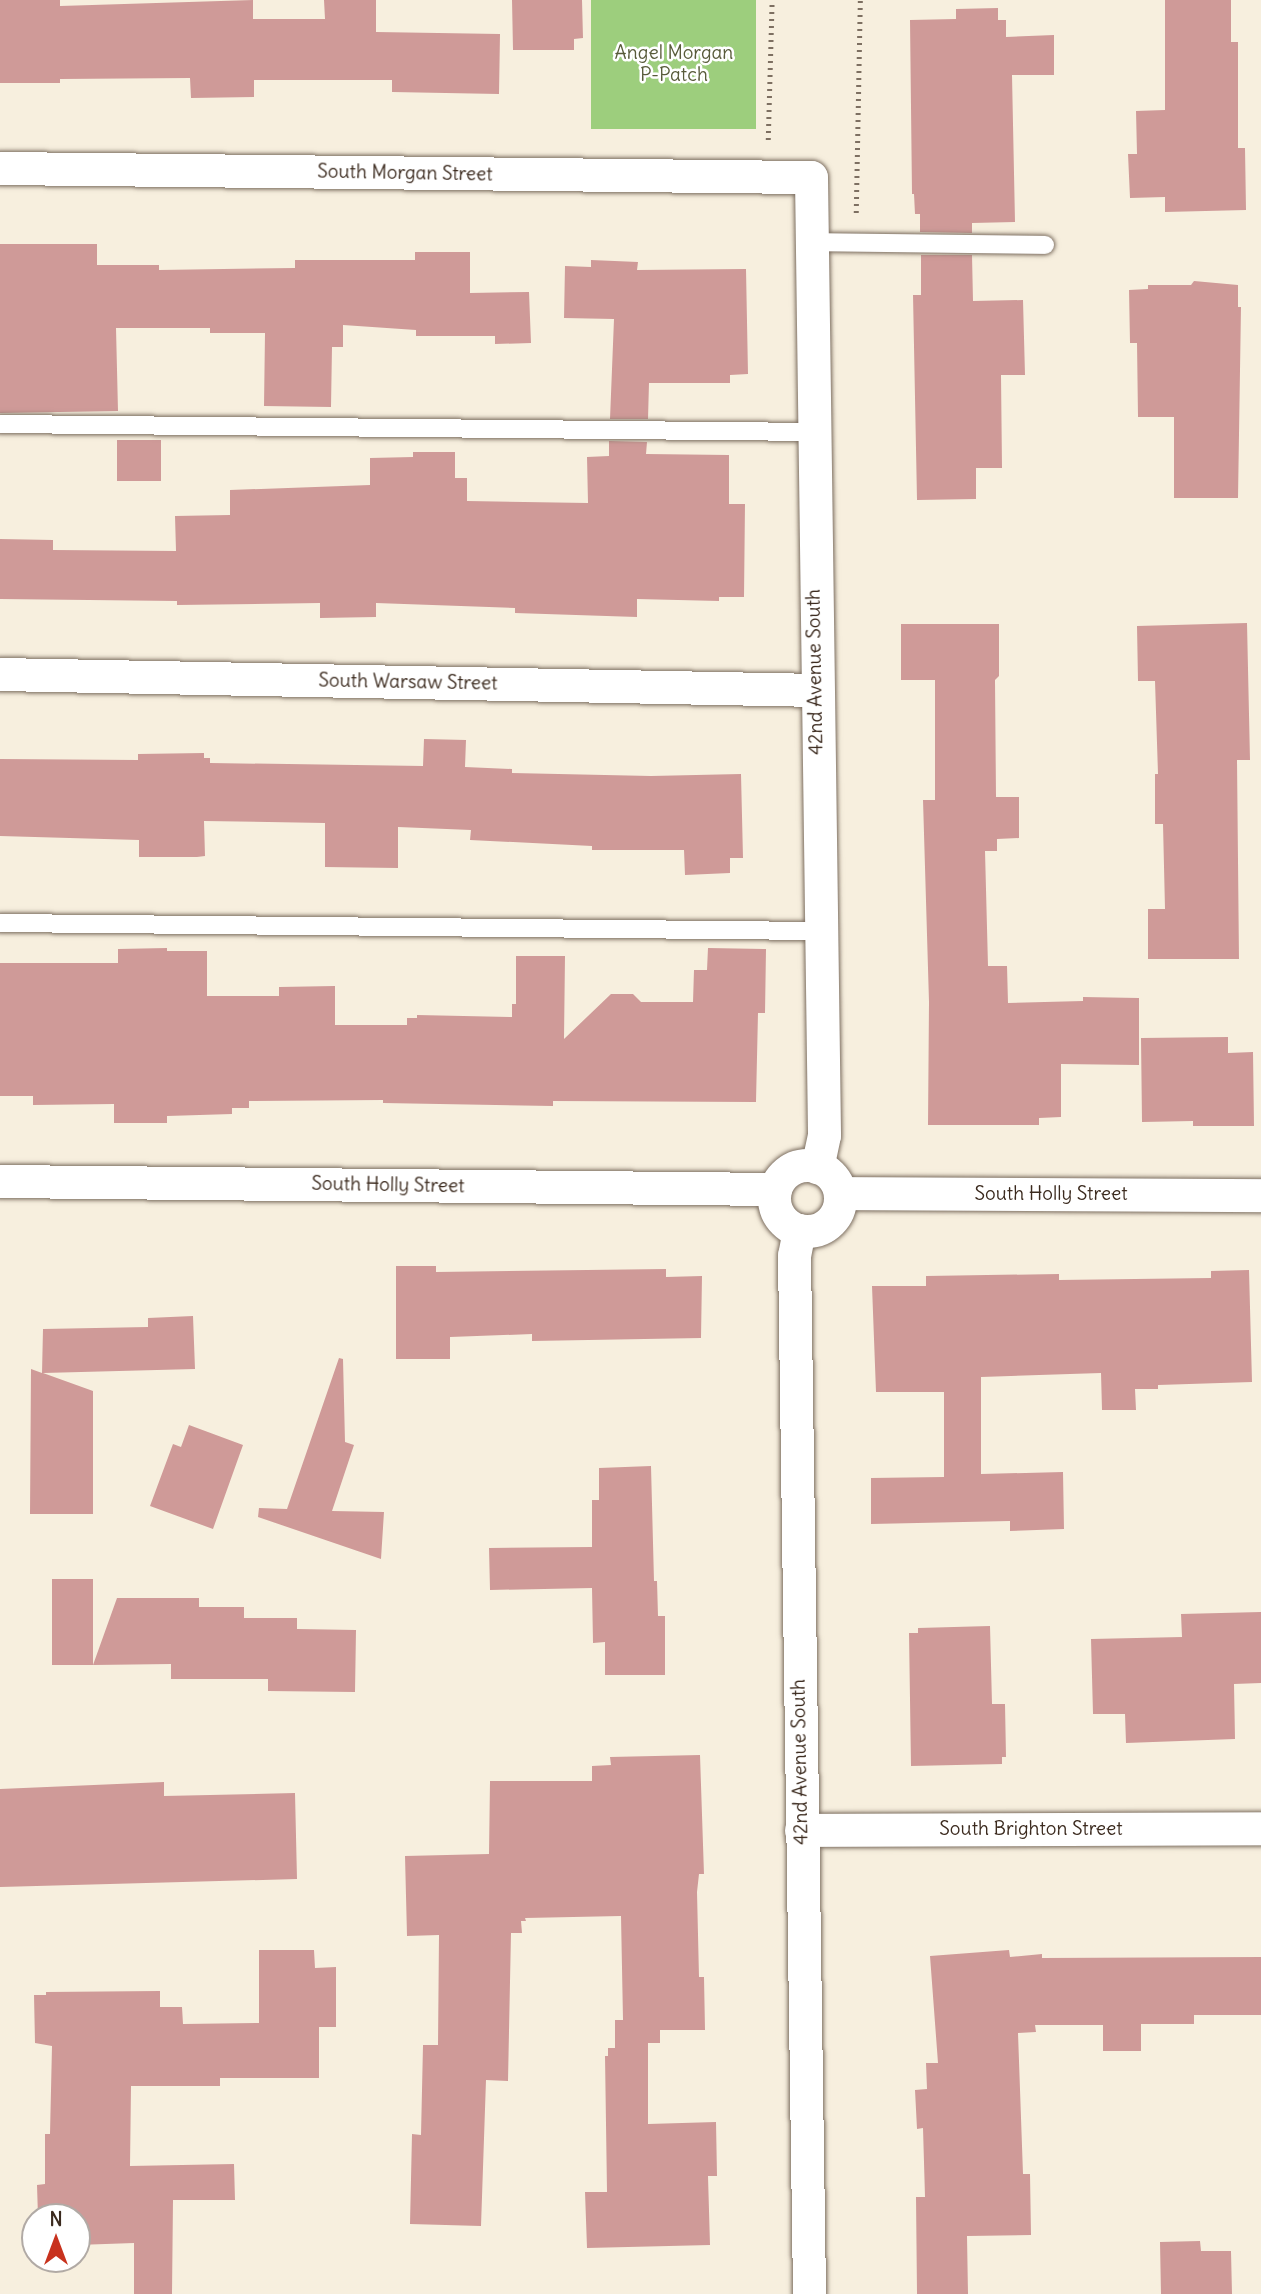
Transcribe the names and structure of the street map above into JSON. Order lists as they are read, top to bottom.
{
  "streets": {
    "street": [
      "South Morgan Street",
      "42nd Avenue South",
      "South Warsaw Street",
      "South Holly Street",
      "South Brighton Street"
    ]
  },
  "crossings": [
    ["South Morgan Street", "42nd Avenue South"],
    ["42nd Avenue South", "South Warsaw Street"],
    ["42nd Avenue South", "South Holly Street"],
    ["42nd Avenue South", "South Brighton Street"]
  ],
  "parks": ["Angel Morgan P-Patch"],
  "north": "top"
}
